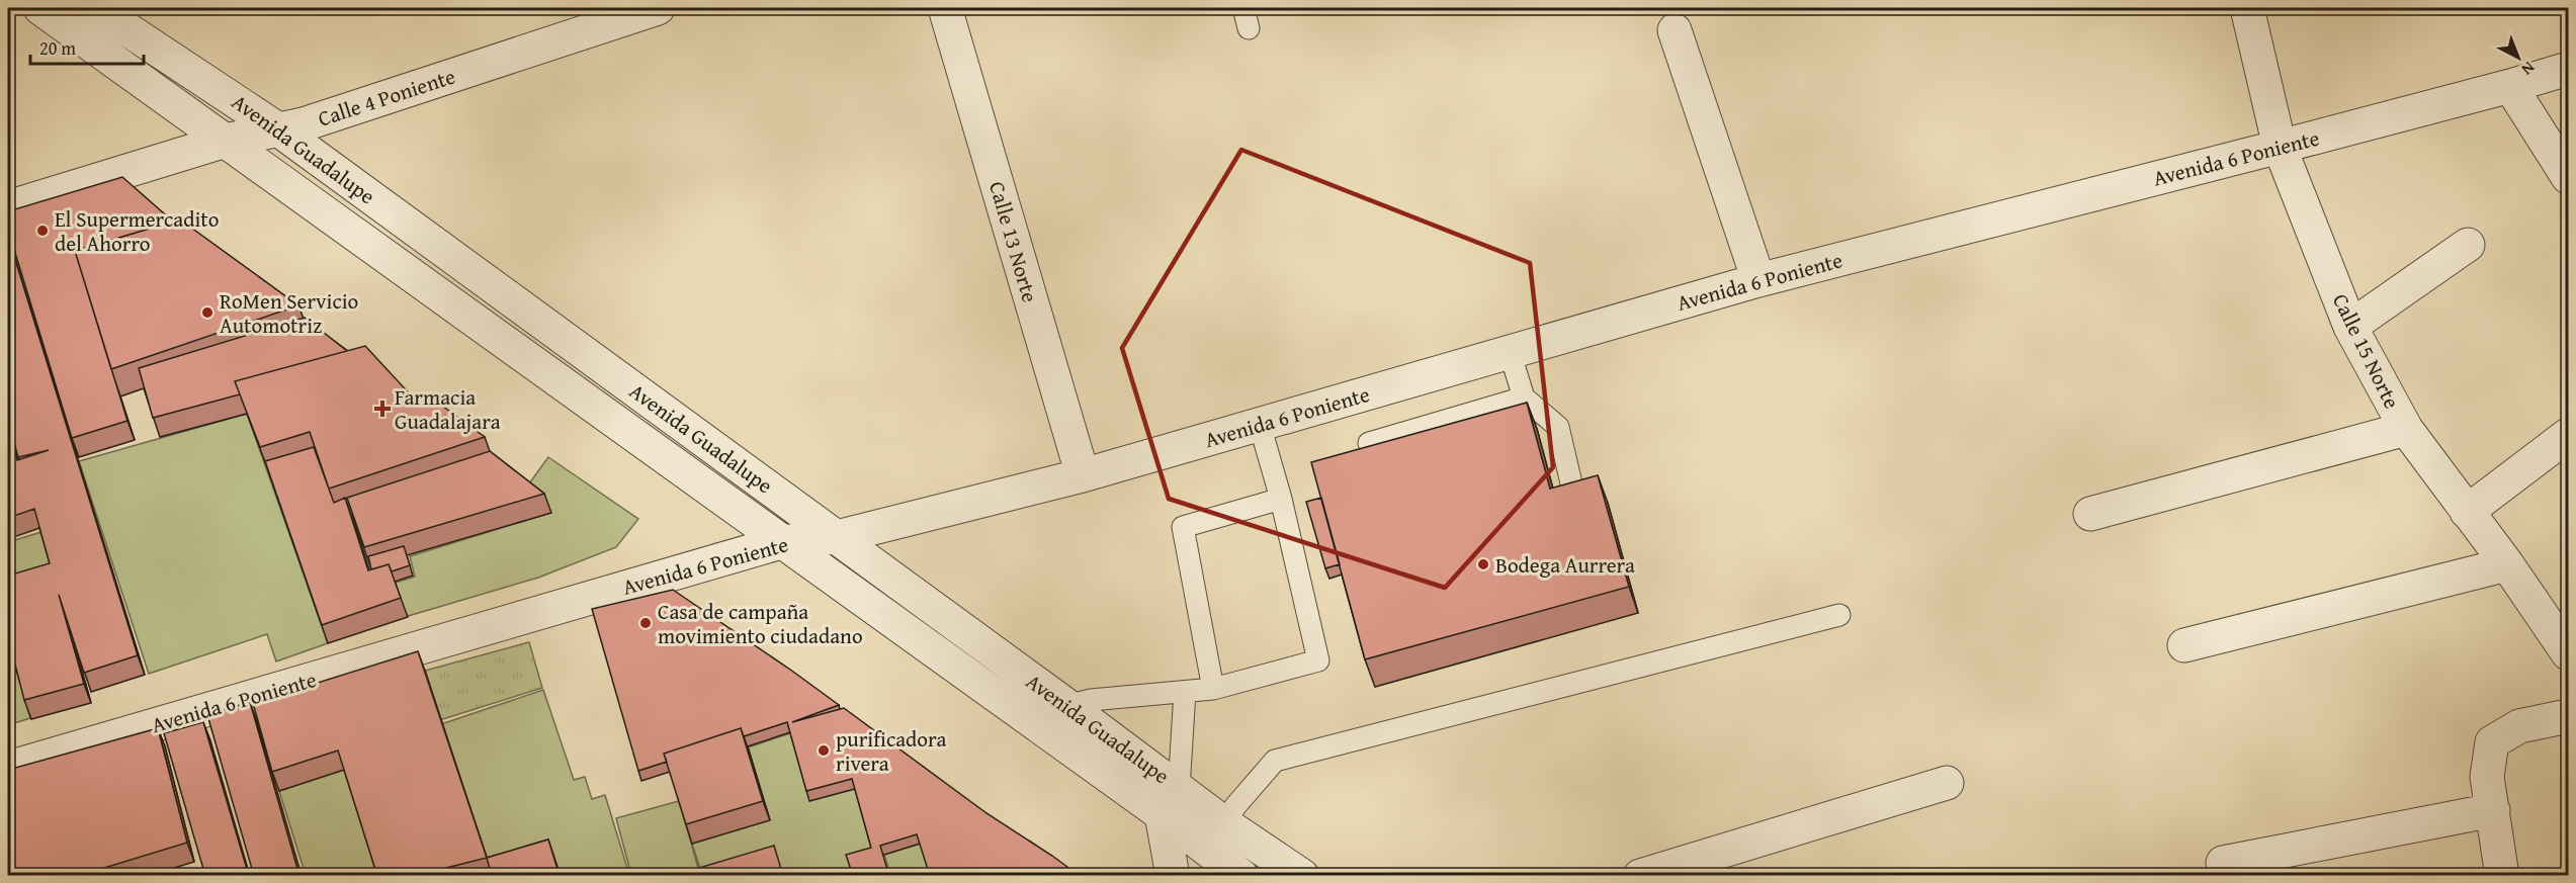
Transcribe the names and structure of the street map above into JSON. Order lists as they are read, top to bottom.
{
  "streets": {
    "street": [
      "Calle 4 Poniente",
      "Avenida Guadalupe",
      "Avenida 6 Poniente",
      "Calle 13 Norte",
      "Calle 15 Norte"
    ]
  },
  "crossings": [
    ["Calle 4 Poniente", "Avenida Guadalupe"],
    ["Avenida Guadalupe", "Avenida 6 Poniente"],
    ["Avenida 6 Poniente", "Calle 13 Norte"],
    ["Avenida 6 Poniente", "Calle 15 Norte"]
  ],
  "places": {
    "other": [
      "El Supermercadito del Ahorro",
      "RoMen Servicio Automotriz",
      "Bodega Aurrera",
      "Casa de campaña movimiento ciudadano",
      "purificadora rivera"
    ],
    "health": ["Farmacia Guadalajara"]
  },
  "scale_bar": "20 m",
  "north": "bottom right"
}
